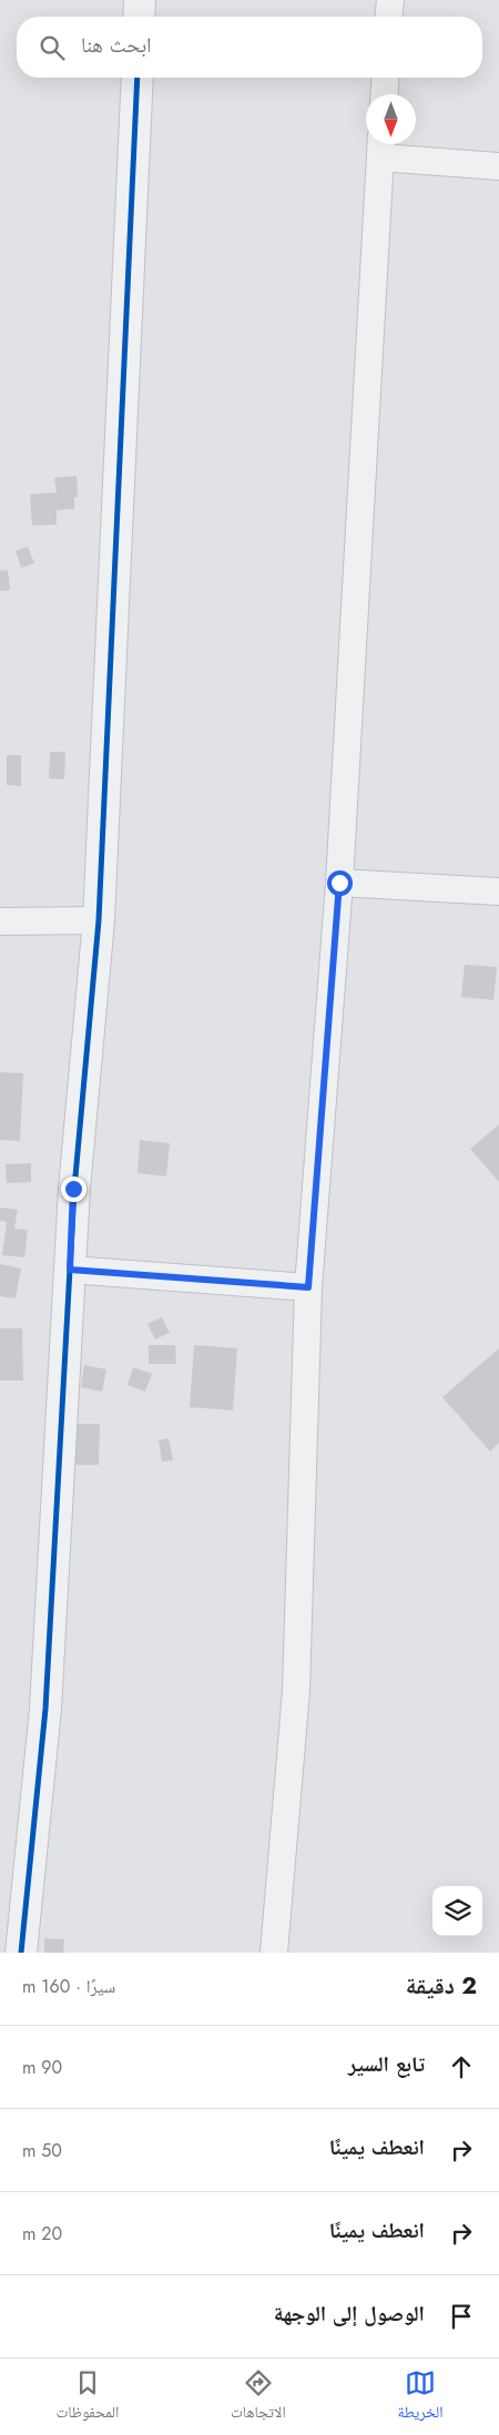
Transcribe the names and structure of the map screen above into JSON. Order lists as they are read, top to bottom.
{
  "north": "bottom",
  "page": {
    "search": "ابحث هنا",
    "heading": ["2 دقيقة", "سيرًا · 160 m"],
    "list": [
      ["تابع السير", "90 m"],
      ["انعطف يمينًا", "50 m"],
      ["انعطف يمينًا", "20 m"],
      "الوصول إلى الوجهة"
    ],
    "nav": ["الخريطة", "الاتجاهات", "المحفوظات"]
  }
}
